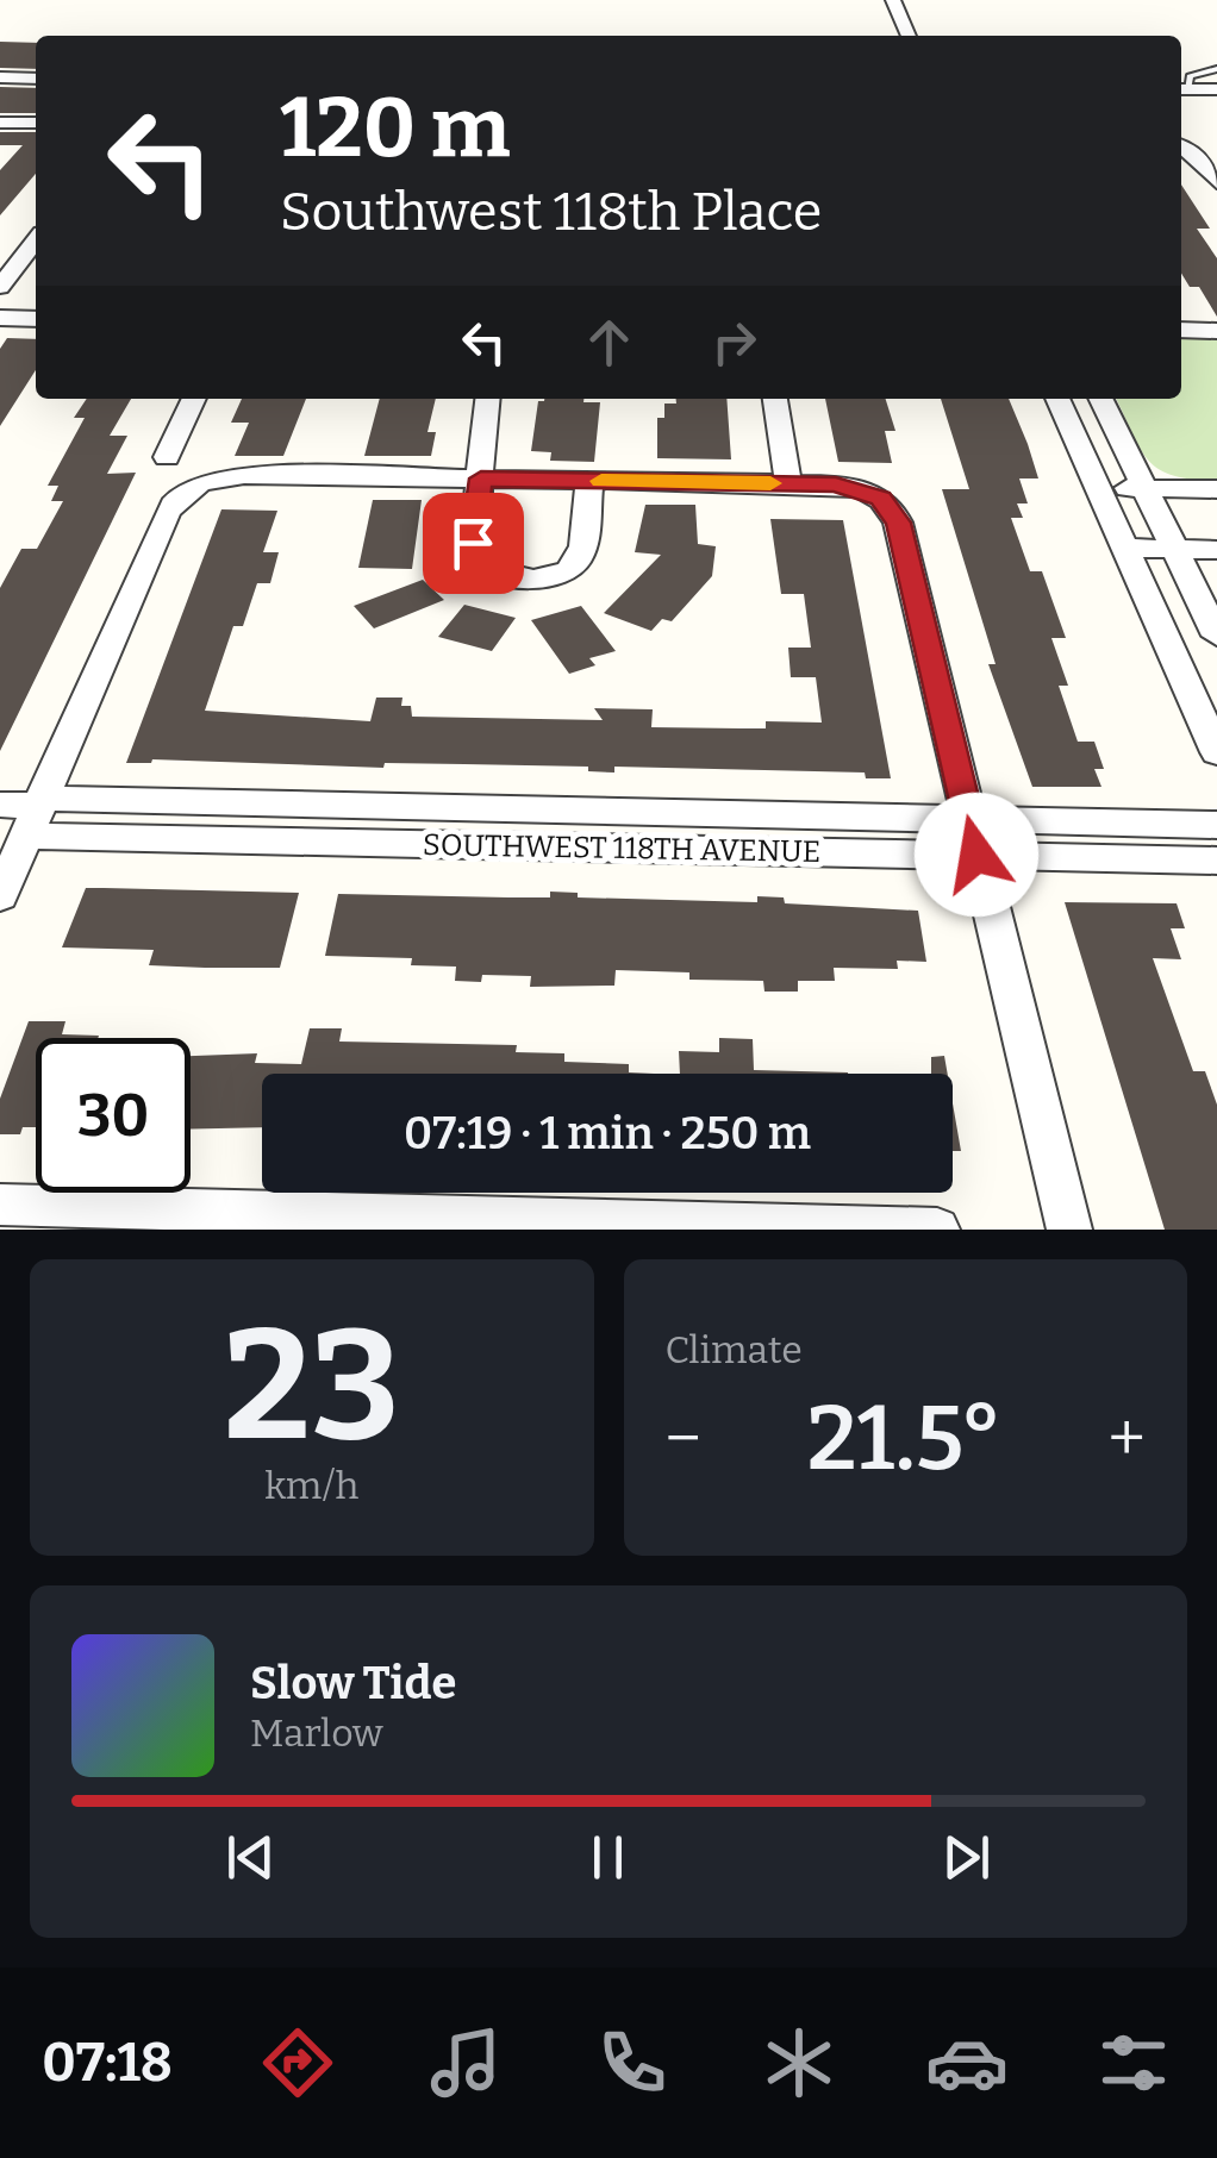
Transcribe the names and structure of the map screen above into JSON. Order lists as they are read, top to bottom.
{
  "streets": {
    "street": ["SOUTHWEST 118TH AVENUE"]
  },
  "page": {
    "turn": ["120 m", "Southwest 118th Place"],
    "limit": "30",
    "trip": "07:19 · 1 min · 250 m",
    "tile": [
      ["23", "km/h"],
      "Climate"
    ],
    "heat": ["−", "21.5°", "+"],
    "song": ["Slow Tide", "Marlow"],
    "tabs": "07:18"
  }
}
